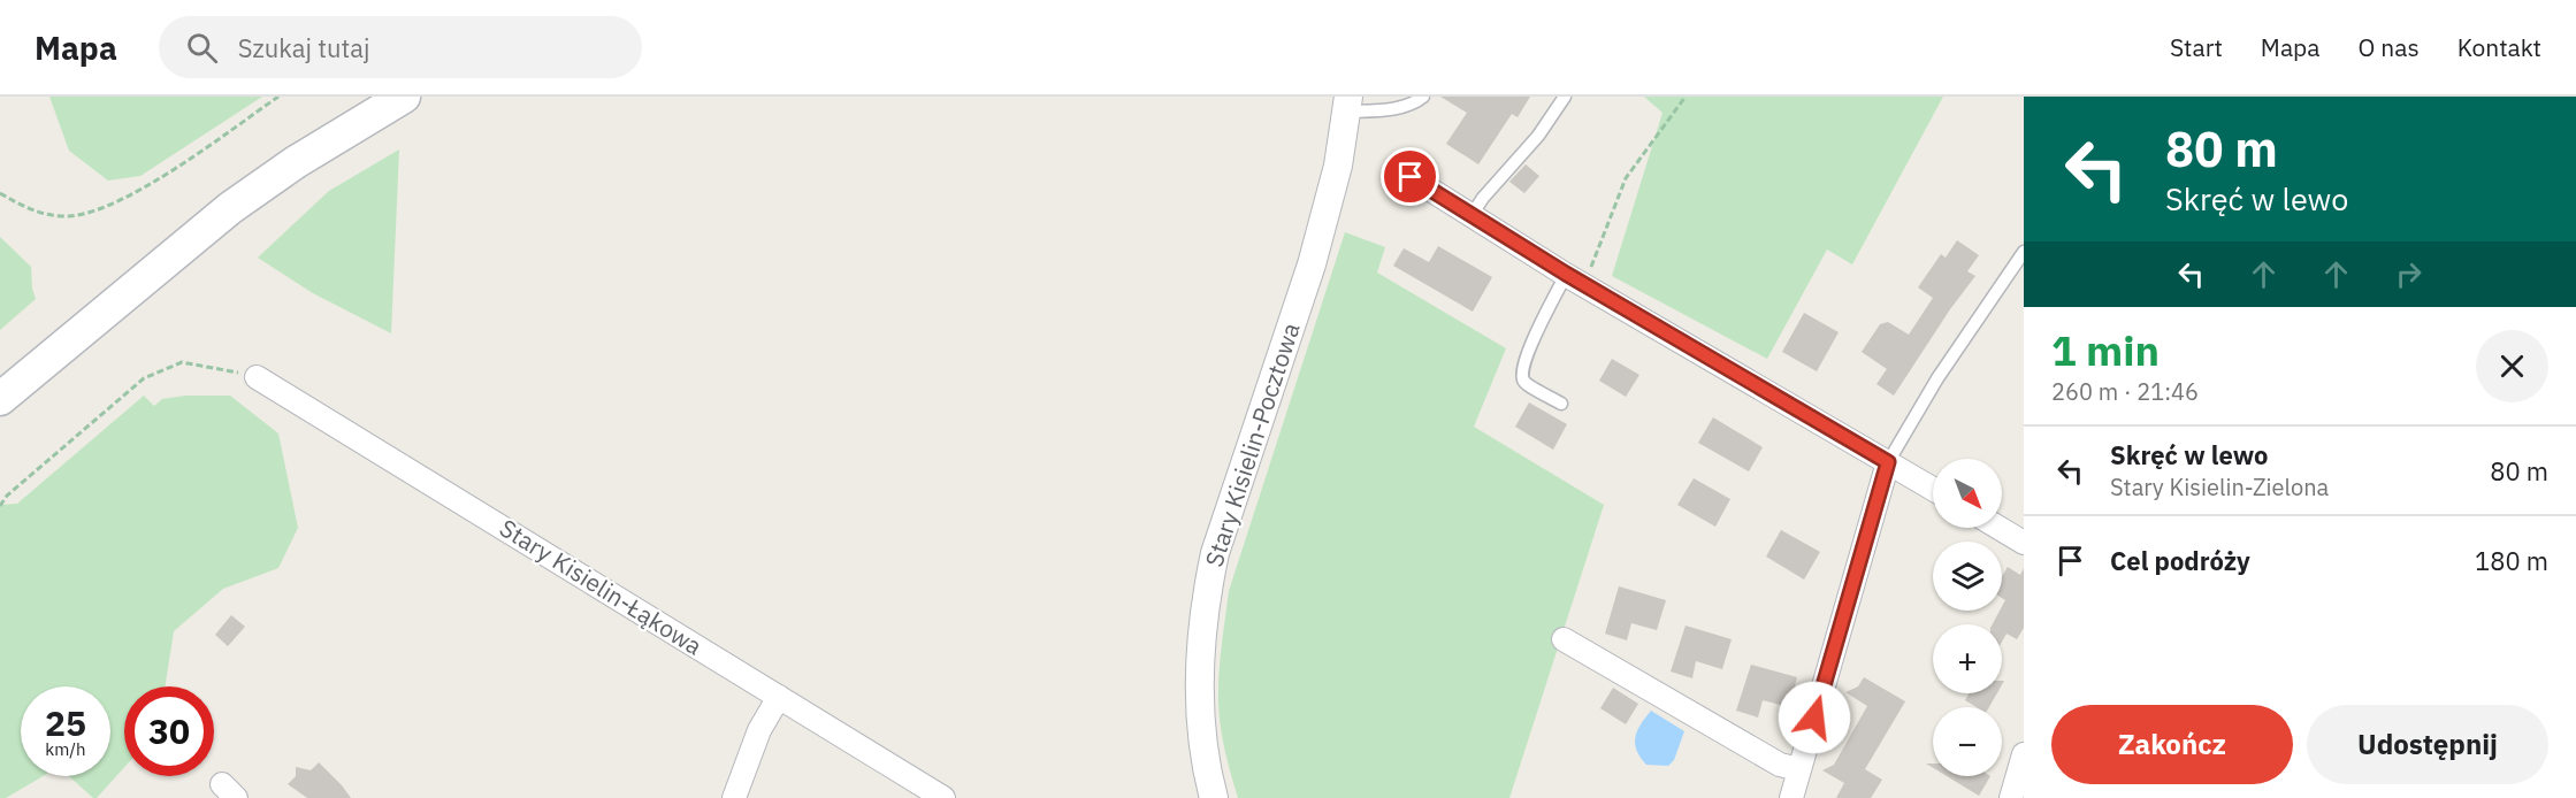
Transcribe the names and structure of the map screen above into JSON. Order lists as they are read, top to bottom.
{
  "streets": {
    "street": ["Stary Kisielin-Pocztowa", "Stary Kisielin-Łąkowa"]
  },
  "north": "bottom right",
  "page": {
    "header": "Mapa",
    "search": "Szukaj tutaj",
    "nav": [
      "Start",
      "Mapa",
      "O nas",
      "Kontakt"
    ],
    "turn": ["80 m", "Skręć w lewo"],
    "heading": ["1 min", "260 m · 21:46"],
    "list": [
      {
        "name": "Skręć w lewo",
        "note": "Stary Kisielin-Zielona",
        "value": "80 m"
      },
      {
        "name": "Cel podróży",
        "value": "180 m"
      }
    ],
    "map_buttons": ["+", "−"],
    "speed": "25 km/h",
    "limit": "30",
    "buttons": ["Zakończ", "Udostępnij"]
  }
}
